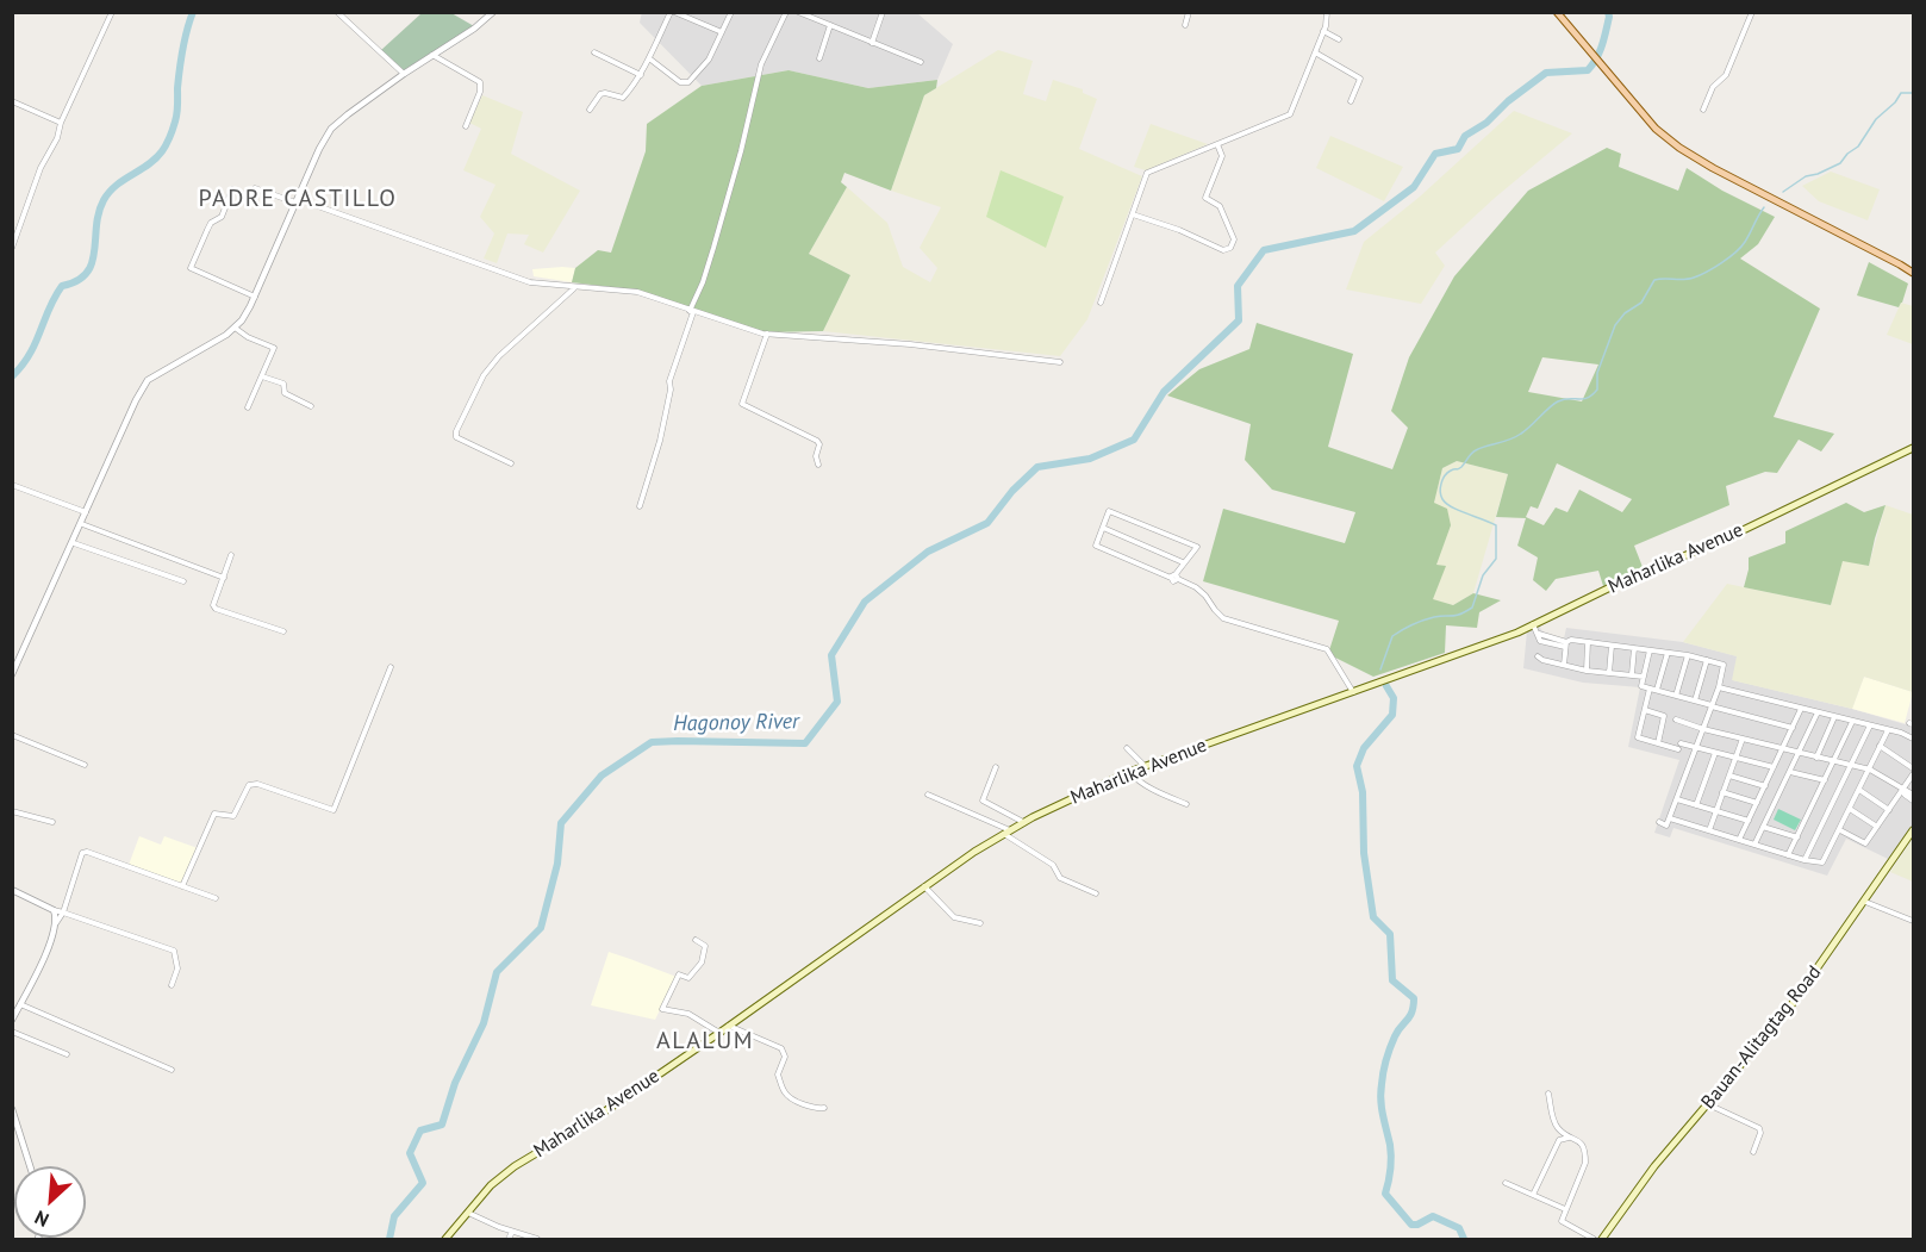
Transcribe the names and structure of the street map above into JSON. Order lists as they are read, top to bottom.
{
  "streets": {
    "main road": ["Maharlika Avenue", "Bauan-Alitagtag Road"]
  },
  "districts": ["PADRE CASTILLO", "ALALUM"],
  "water": ["Hagonoy River"],
  "north": "bottom left"
}
